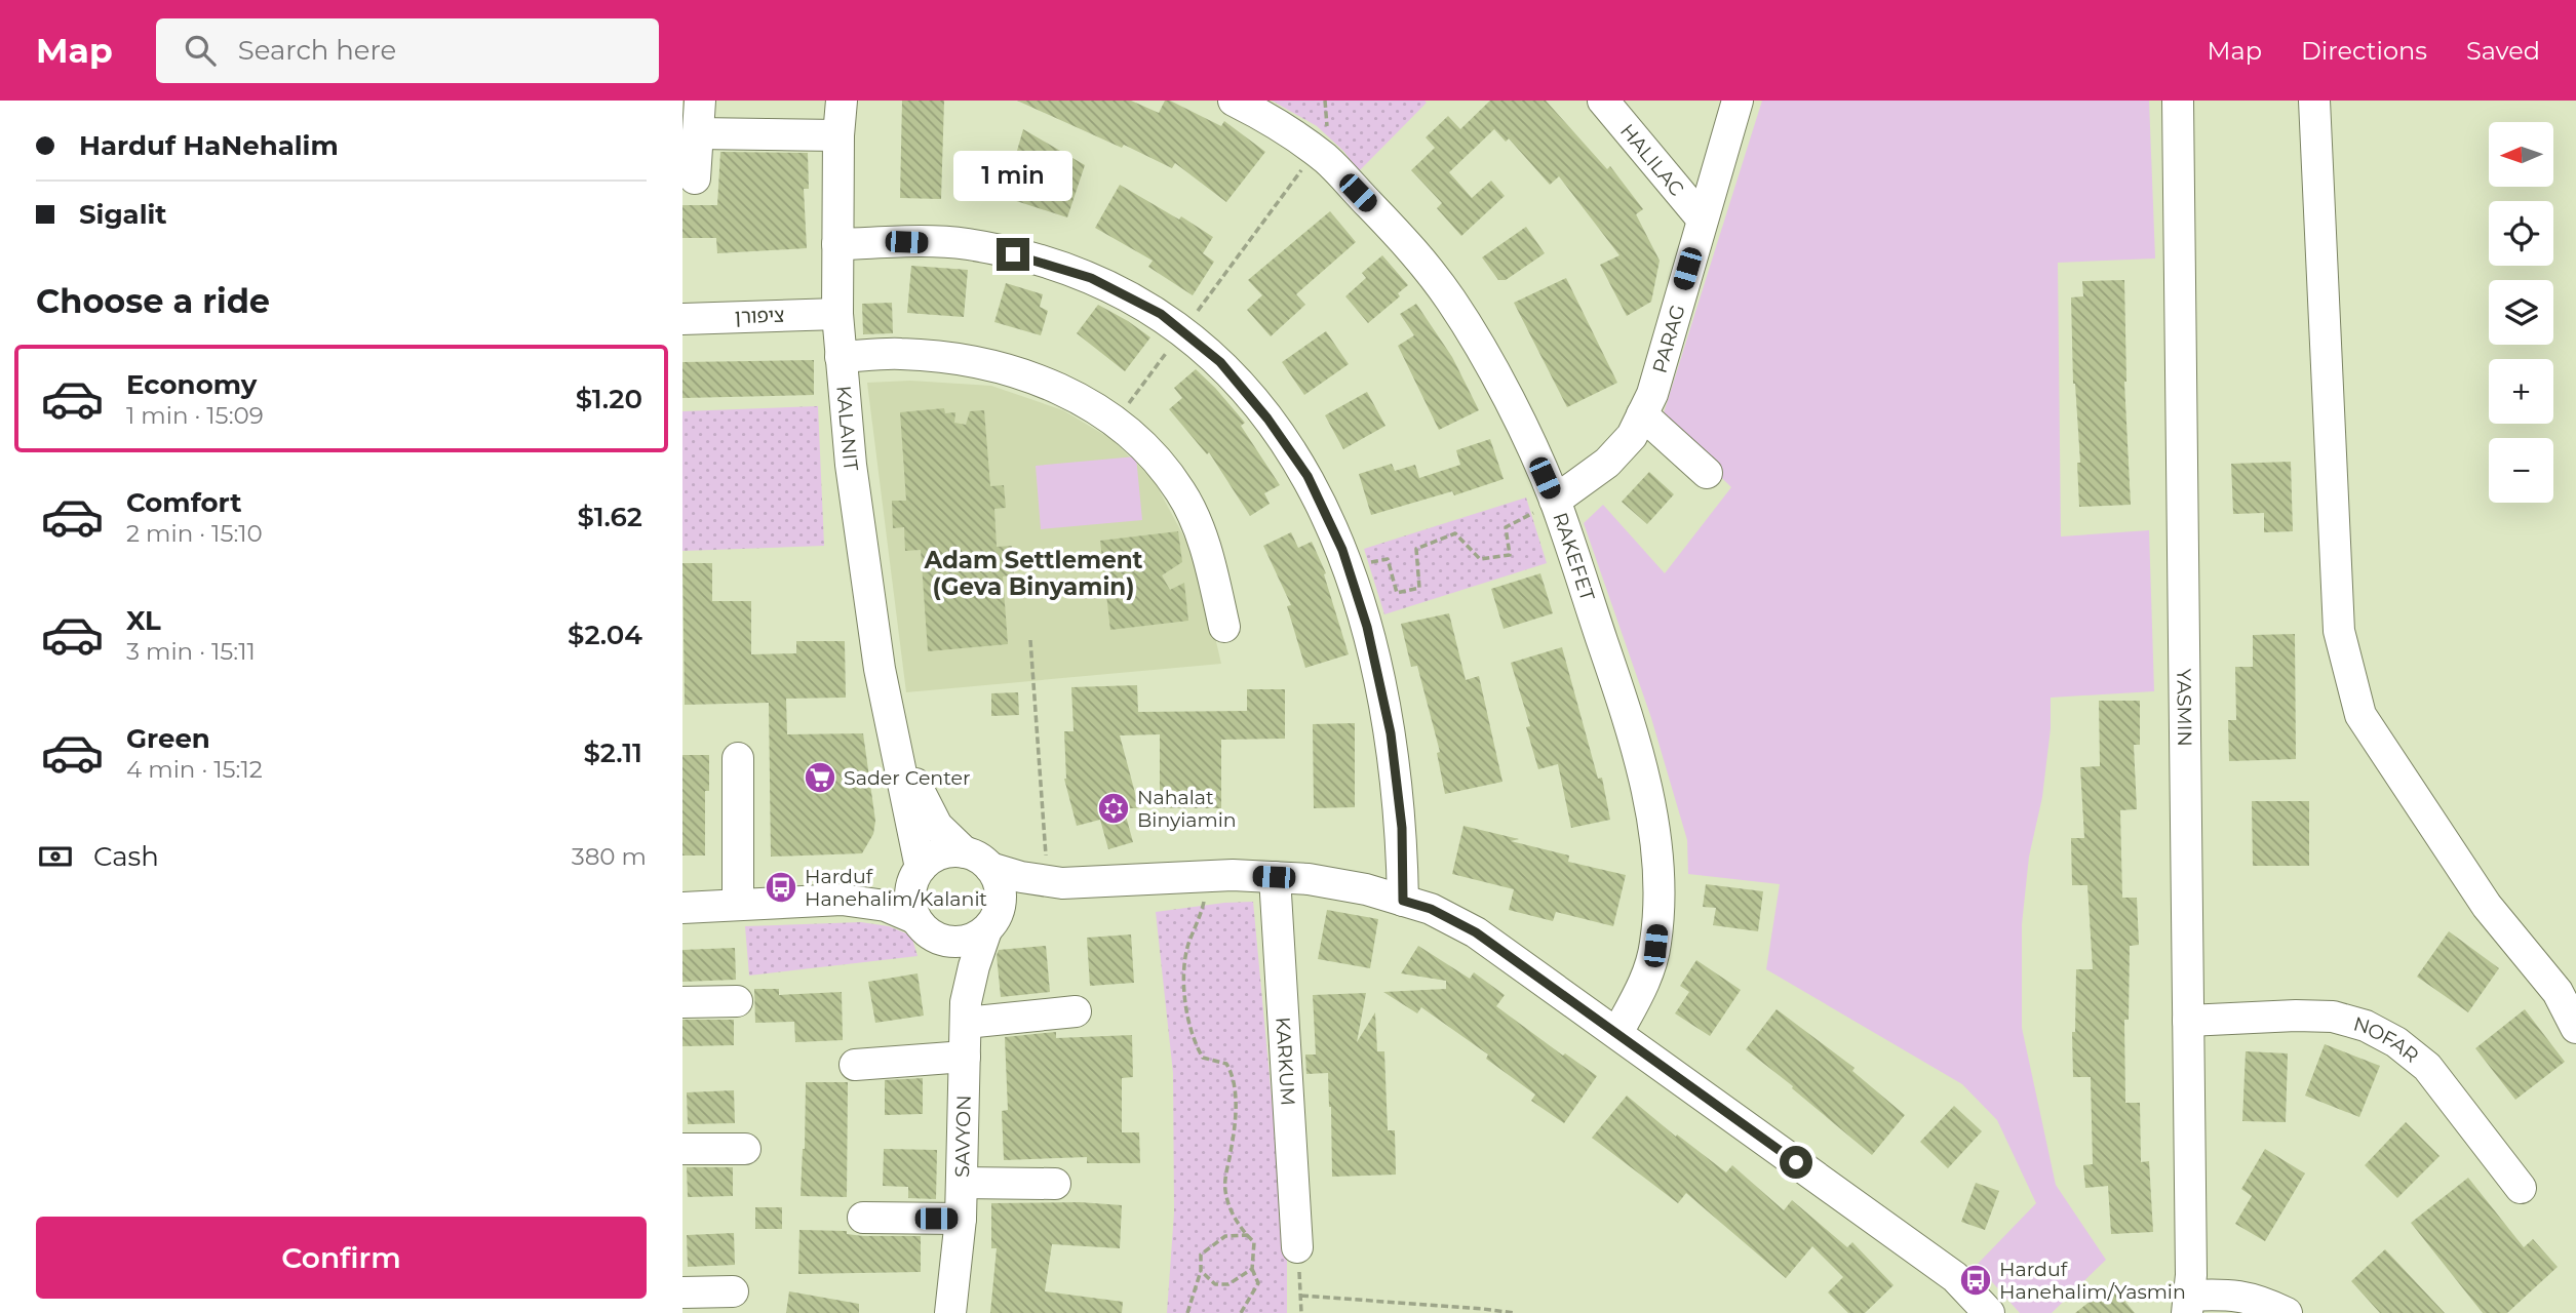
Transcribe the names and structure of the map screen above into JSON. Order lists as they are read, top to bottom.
{
  "streets": {
    "street": [
      "HALILAC",
      "ציפורן",
      "PARAG",
      "KALANIT",
      "RAKEFET",
      "YASMIN",
      "NOFAR",
      "KARKUM",
      "SAVYON"
    ]
  },
  "crossings": [
    ["HALILAC", "PARAG"],
    ["ציפורן", "KALANIT"],
    ["PARAG", "RAKEFET"],
    ["KALANIT", "SAVYON"],
    ["YASMIN", "NOFAR"]
  ],
  "districts": ["Adam Settlement (Geva Binyamin)"],
  "places": {
    "supermarket": ["Sader Center"],
    "synagogue": ["Nahalat Binyiamin"],
    "bus stop": ["Harduf Hanehalim/Kalanit", "Harduf Hanehalim/Yasmin"]
  },
  "north": "left",
  "page": {
    "header": "Map",
    "search": "Search here",
    "nav": ["Map", "Directions", "Saved"],
    "banner": ["Harduf HaNehalim", "Sigalit"],
    "map_buttons": ["+", "−"],
    "bubble": "1 min",
    "heading": "Choose a ride",
    "list": [
      {
        "name": "Economy",
        "note": "1 min · 15:09",
        "value": "$1.20"
      },
      {
        "name": "Comfort",
        "note": "2 min · 15:10",
        "value": "$1.62"
      },
      {
        "name": "XL",
        "note": "3 min · 15:11",
        "value": "$2.04"
      },
      {
        "name": "Green",
        "note": "4 min · 15:12",
        "value": "$2.11"
      }
    ],
    "pay": ["Cash", "380 m"],
    "buttons": "Confirm"
  }
}
